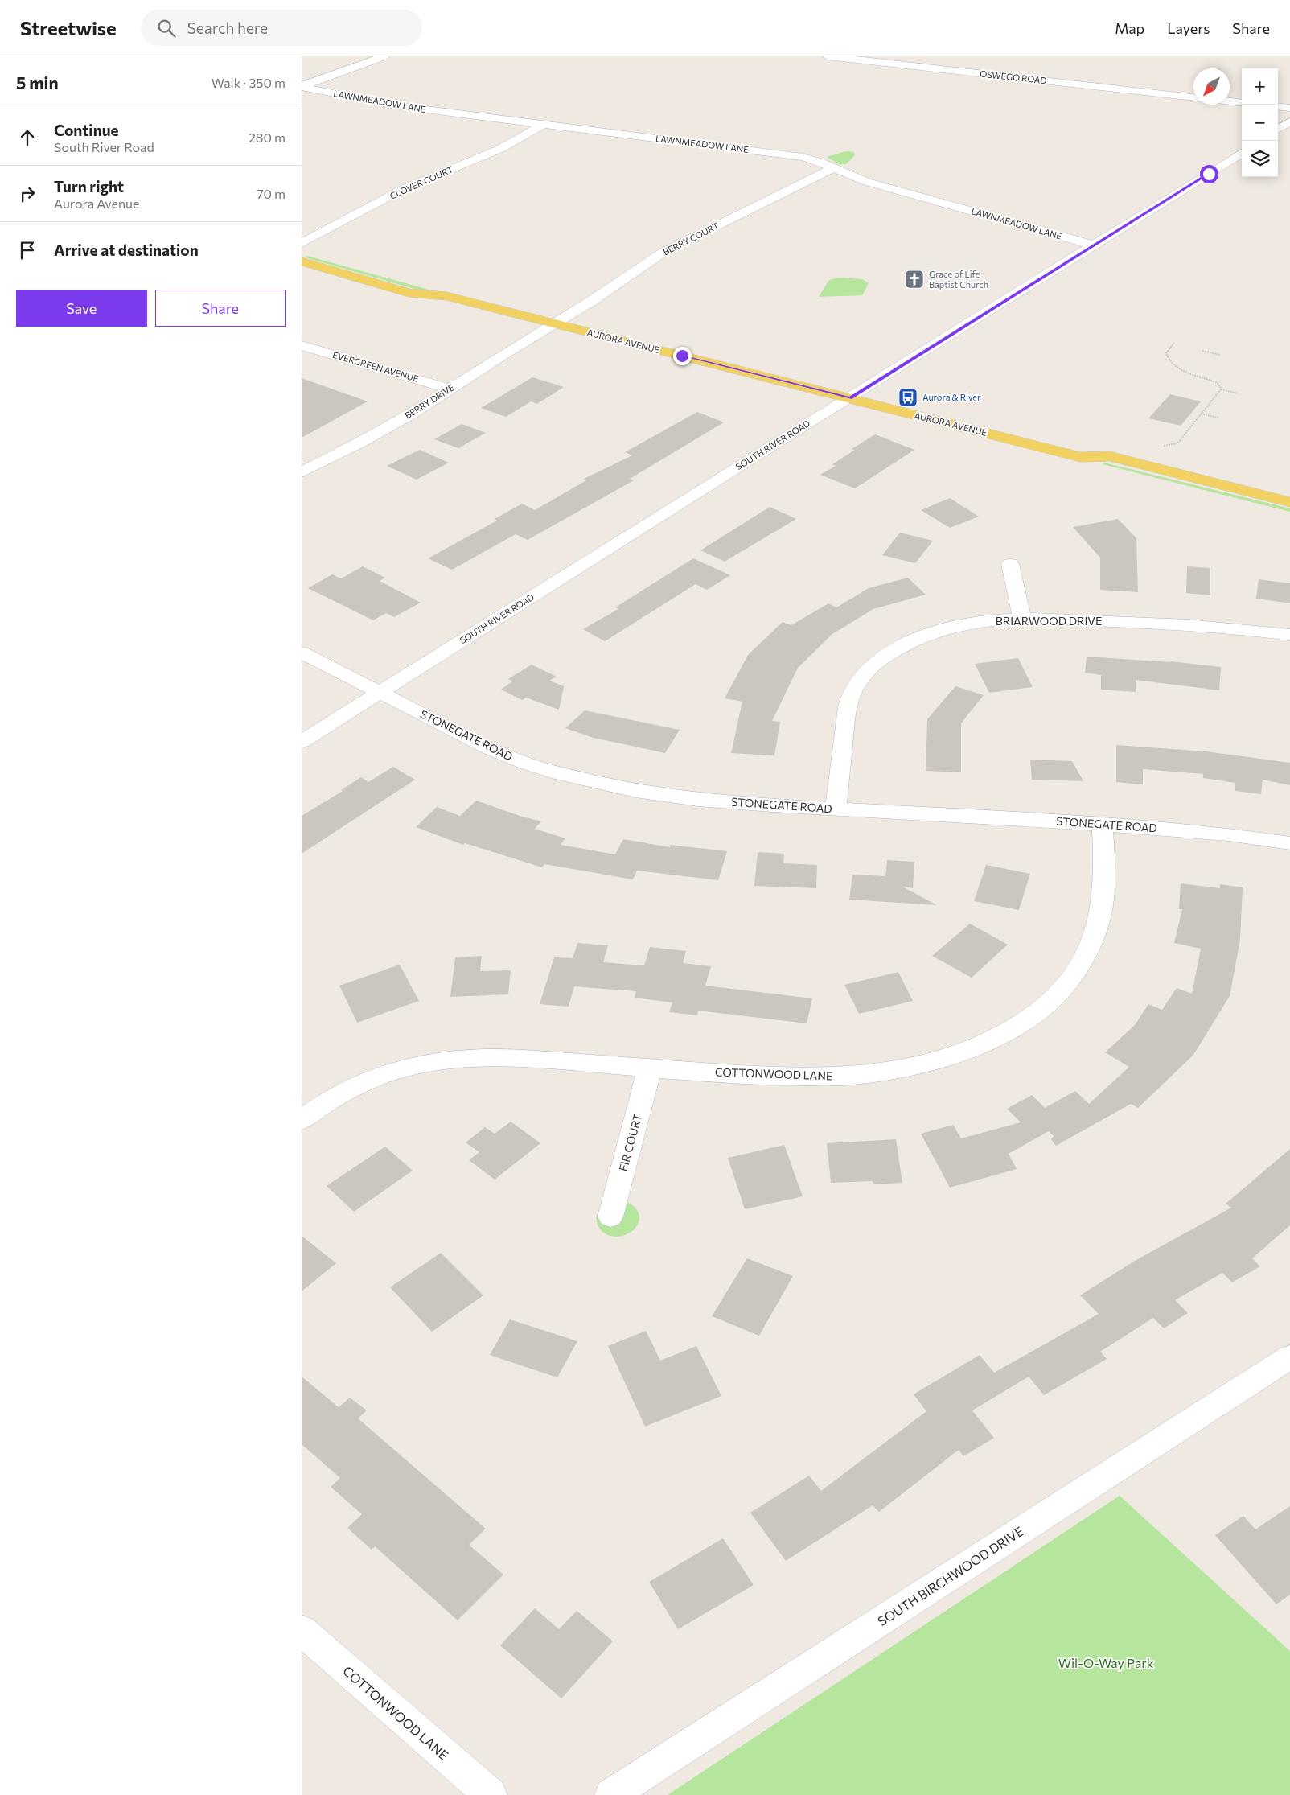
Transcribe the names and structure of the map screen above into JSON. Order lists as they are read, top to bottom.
{
  "streets": {
    "main road": ["AURORA AVENUE"],
    "street": [
      "OSWEGO ROAD",
      "LAWNMEADOW LANE",
      "CLOVER COURT",
      "BERRY COURT",
      "EVERGREEN AVENUE",
      "BERRY DRIVE",
      "SOUTH RIVER ROAD",
      "BRIARWOOD DRIVE",
      "STONEGATE ROAD",
      "COTTONWOOD LANE",
      "FIR COURT",
      "SOUTH BIRCHWOOD DRIVE"
    ]
  },
  "crossings": [
    ["LAWNMEADOW LANE", "CLOVER COURT"],
    ["LAWNMEADOW LANE", "BERRY COURT"],
    ["LAWNMEADOW LANE", "SOUTH RIVER ROAD"],
    ["BERRY COURT", "AURORA AVENUE"],
    ["BERRY COURT", "BERRY DRIVE"],
    ["AURORA AVENUE", "BERRY DRIVE"],
    ["AURORA AVENUE", "SOUTH RIVER ROAD"],
    ["EVERGREEN AVENUE", "BERRY DRIVE"],
    ["SOUTH RIVER ROAD", "STONEGATE ROAD"],
    ["BRIARWOOD DRIVE", "STONEGATE ROAD"],
    ["STONEGATE ROAD", "COTTONWOOD LANE"],
    ["COTTONWOOD LANE", "FIR COURT"]
  ],
  "parks": ["Wil-O-Way Park"],
  "places": {
    "church": ["Grace of Life Baptist Church"],
    "bus stop": ["Aurora & River"]
  },
  "north": "bottom left",
  "page": {
    "header": "Streetwise",
    "search": "Search here",
    "nav": ["Map", "Layers", "Share"],
    "heading": ["5 min", "Walk · 350 m"],
    "map_buttons": ["+", "−"],
    "list": [
      ["Continue", "South River Road", "280 m"],
      ["Turn right", "Aurora Avenue", "70 m"],
      "Arrive at destination"
    ],
    "buttons": ["Save", "Share"]
  }
}
